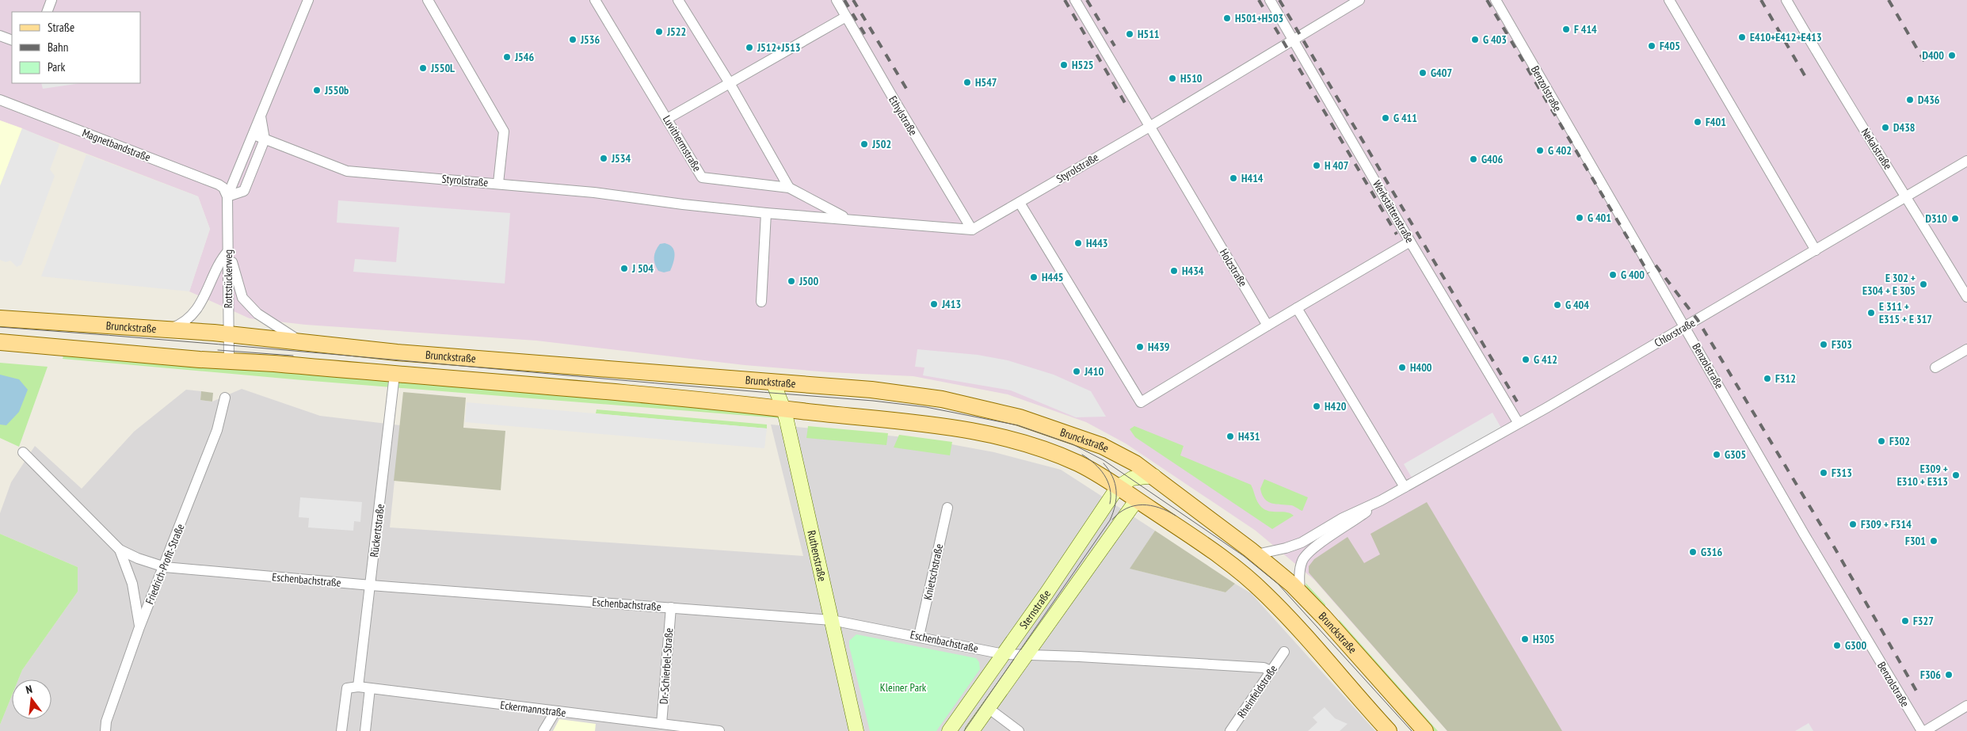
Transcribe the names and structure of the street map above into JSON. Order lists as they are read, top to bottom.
{
  "streets": {
    "main road": ["Brunckstraße", "Ruthenstraße", "Sternstraße"],
    "street": [
      "Benzolstraße",
      "Ethylstraße",
      "Luvithermstraße",
      "Magnetbandstraße",
      "Nekalstraße",
      "Styrolstraße",
      "Werkstättenstraße",
      "Holzstraße",
      "Rottstückerweg",
      "Chlorstraße",
      "Rückertstraße",
      "Friedrich-Profit-Straße",
      "Knietschstraße",
      "Eschenbachstraße",
      "Dr.-Schierbel-Straße",
      "Rheinfeldstraße",
      "Eckermannstraße"
    ]
  },
  "crossings": [
    ["Benzolstraße", "Chlorstraße"],
    ["Ethylstraße", "Styrolstraße"],
    ["Magnetbandstraße", "Rottstückerweg"],
    ["Nekalstraße", "Chlorstraße"],
    ["Styrolstraße", "Werkstättenstraße"],
    ["Styrolstraße", "Holzstraße"],
    ["Styrolstraße", "Rottstückerweg"],
    ["Werkstättenstraße", "Chlorstraße"],
    ["Rottstückerweg", "Brunckstraße"],
    ["Brunckstraße", "Rückertstraße"],
    ["Brunckstraße", "Ruthenstraße"],
    ["Brunckstraße", "Sternstraße"],
    ["Rückertstraße", "Eschenbachstraße"],
    ["Rückertstraße", "Eckermannstraße"],
    ["Ruthenstraße", "Eschenbachstraße"],
    ["Friedrich-Profit-Straße", "Eschenbachstraße"],
    ["Knietschstraße", "Eschenbachstraße"],
    ["Eschenbachstraße", "Sternstraße"],
    ["Eschenbachstraße", "Dr.-Schierbel-Straße"],
    ["Eschenbachstraße", "Rheinfeldstraße"],
    ["Dr.-Schierbel-Straße", "Eckermannstraße"]
  ],
  "parks": ["Kleiner Park"],
  "places": [
    "H501+H503",
    "F 414",
    "J522",
    "H511",
    "E410+E412+E413",
    "J536",
    "G 403",
    "F405",
    "J512+J513",
    "D400",
    "J546",
    "H525",
    "J550L",
    "G407",
    "H510",
    "H547",
    "J550b",
    "D436",
    "G 411",
    "F401",
    "D438",
    "J502",
    "G 402",
    "J534",
    "G406",
    "H 407",
    "H414",
    "G 401",
    "D310",
    "H443",
    "J 504",
    "H434",
    "G 400",
    "H445",
    "J500",
    "E 302 + E304 + E 305",
    "J413",
    "G 404",
    "E 311 + E315 + E 317",
    "F303",
    "H439",
    "G 412",
    "H400",
    "J410",
    "F312",
    "H420",
    "H431",
    "F302",
    "G305",
    "F313",
    "E309 + E310 + E313",
    "F309 + F314",
    "F301",
    "G316",
    "F327",
    "H305",
    "G300",
    "F306"
  ],
  "legend": ["Straße", "Bahn", "Park"],
  "north": "top"
}
